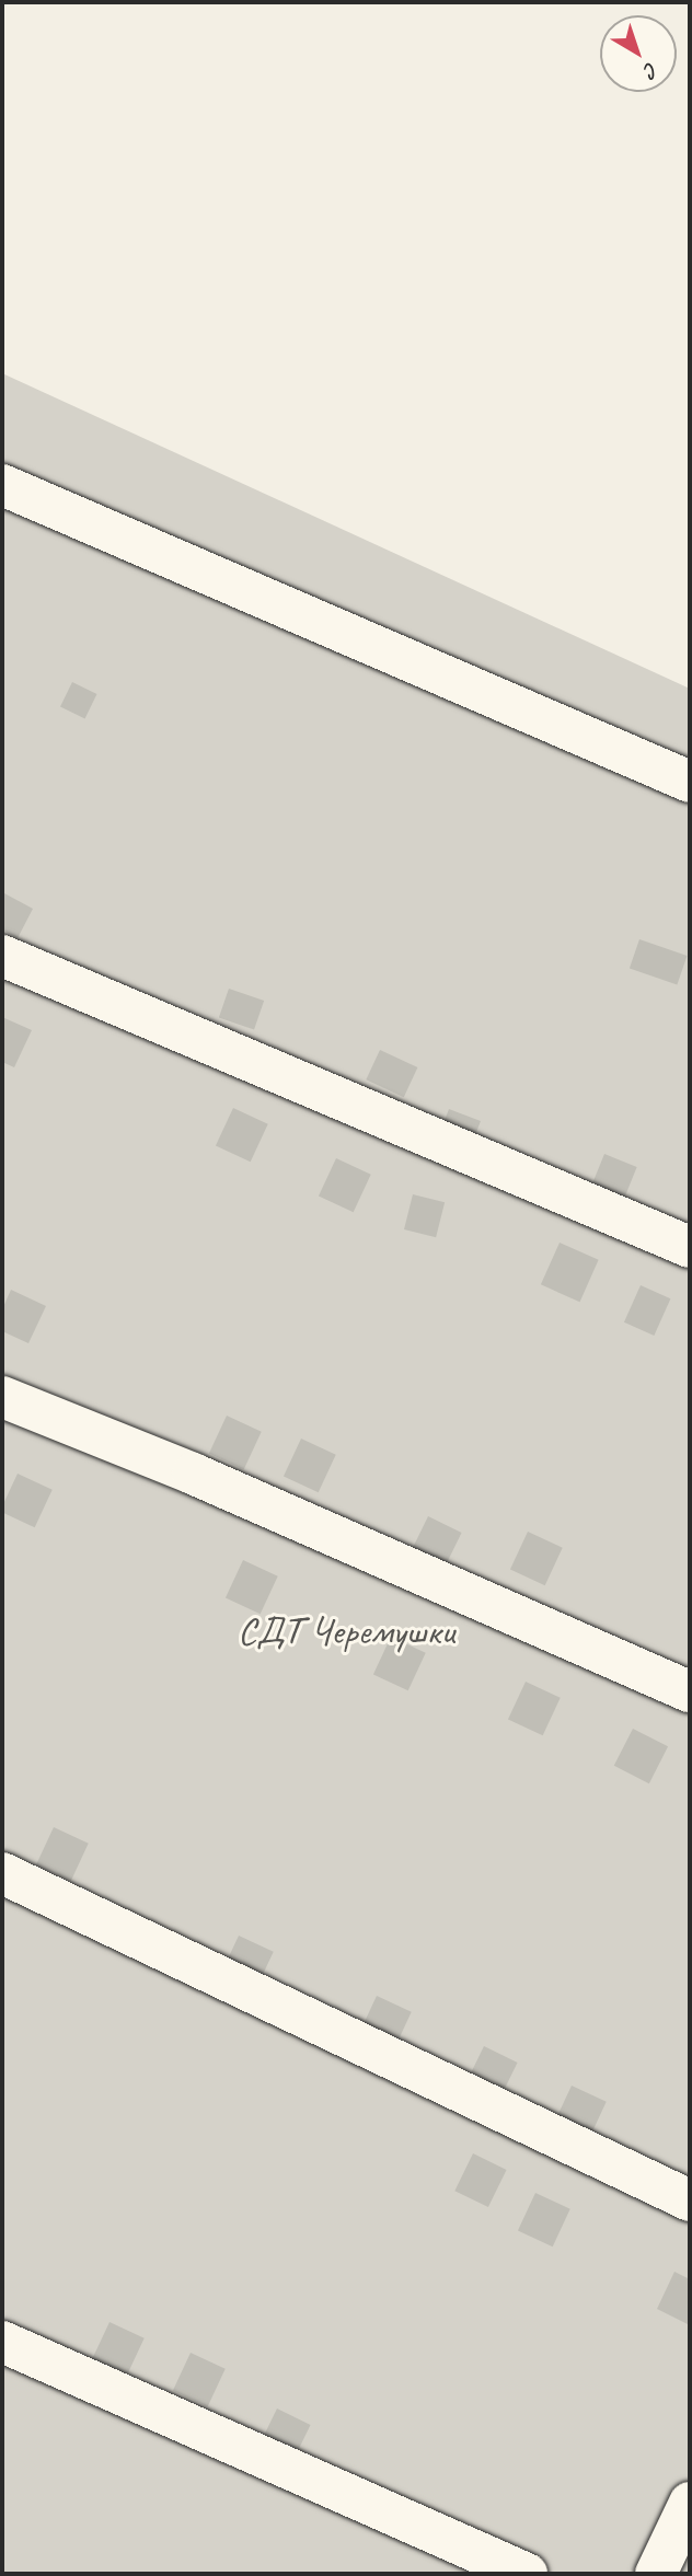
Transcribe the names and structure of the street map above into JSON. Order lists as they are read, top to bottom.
{
  "parks": ["СДТ Черемушки"],
  "north": "bottom right"
}
